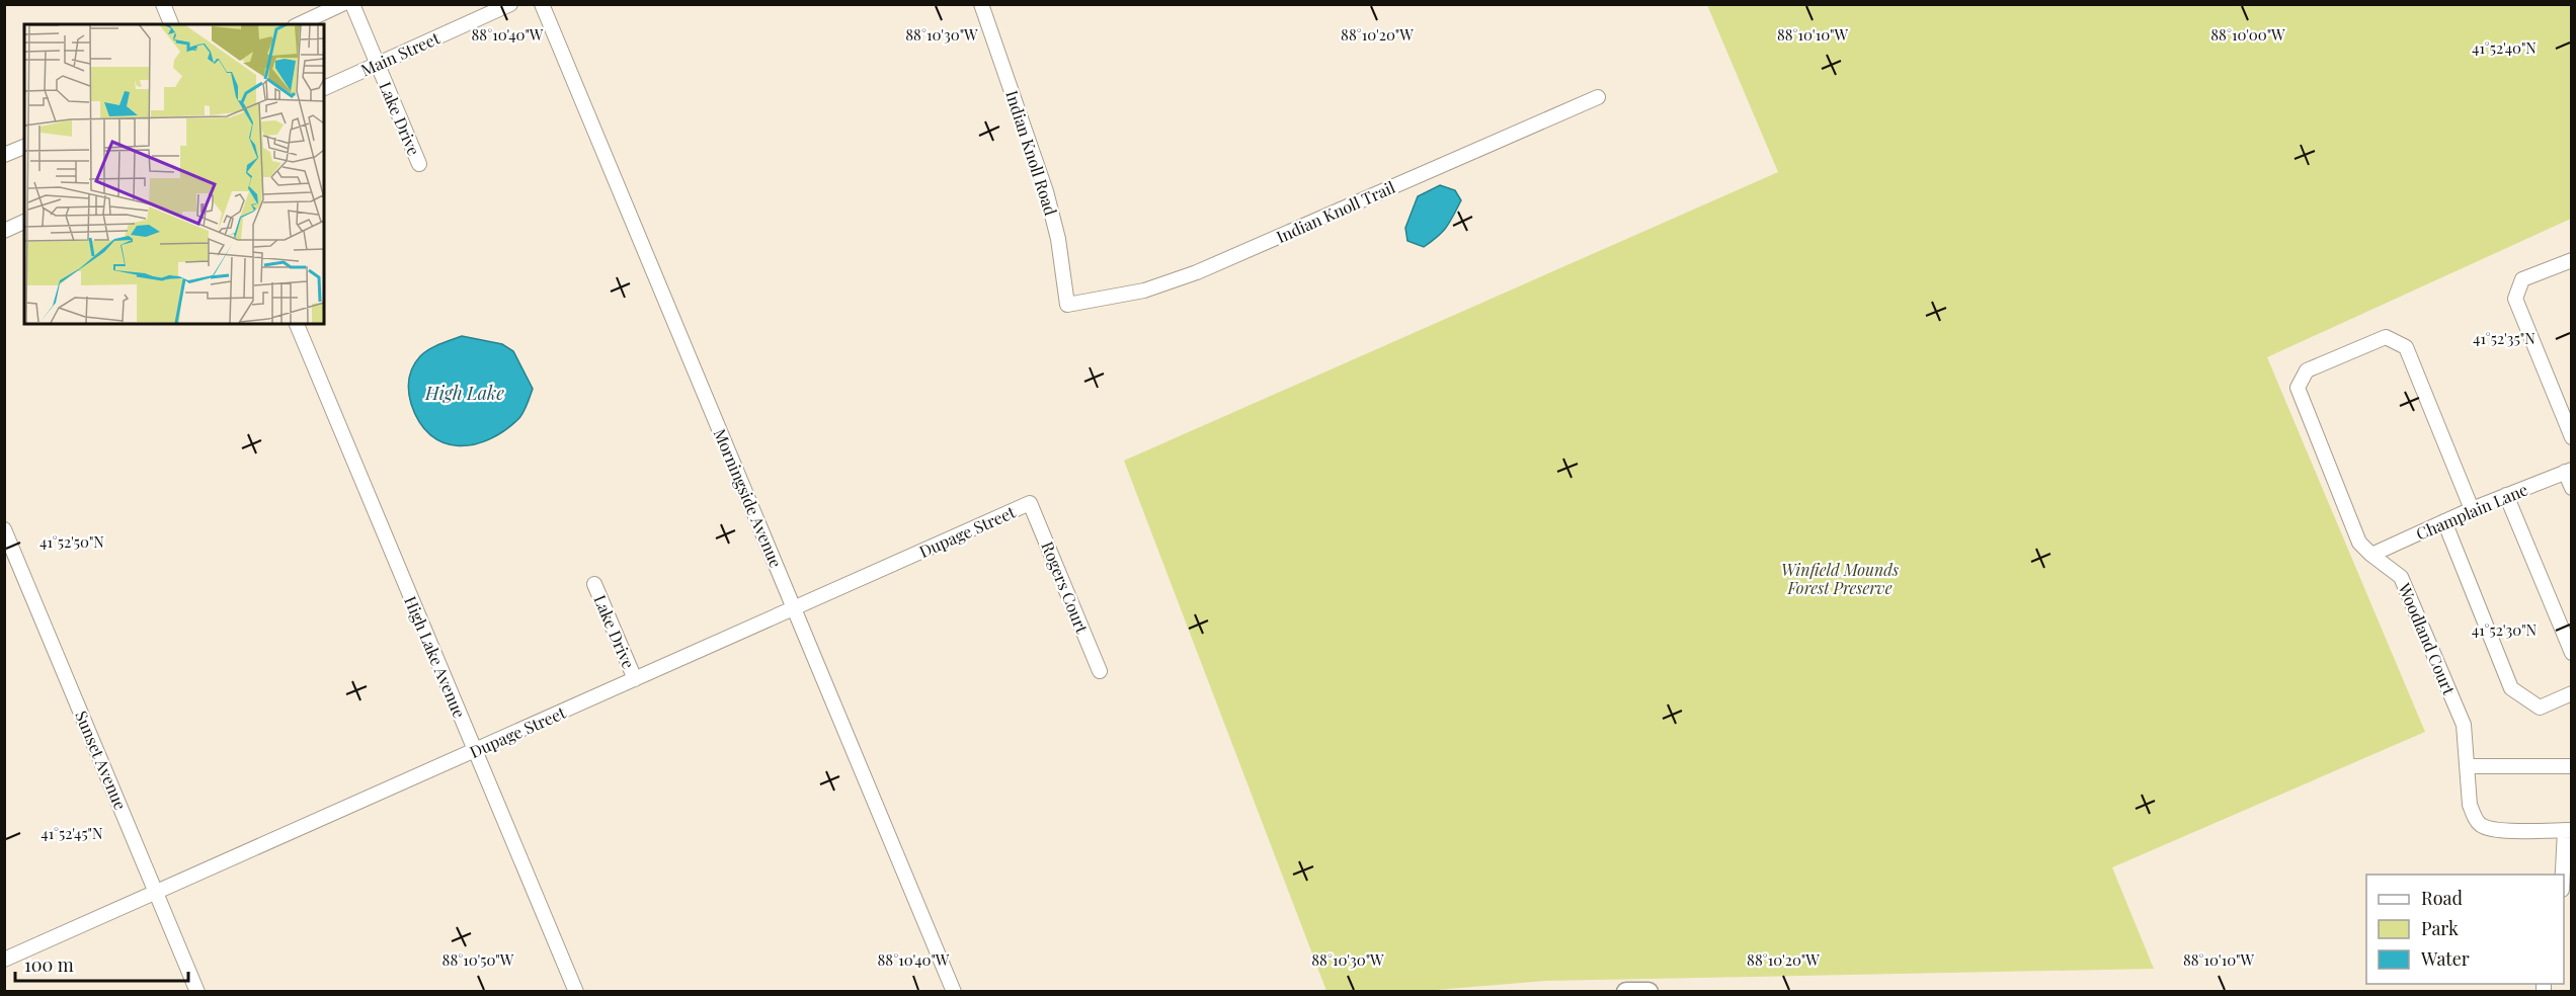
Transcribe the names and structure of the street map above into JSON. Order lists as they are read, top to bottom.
{
  "streets": {
    "street": [
      "Main Street",
      "Lake Drive",
      "Indian Knoll Road",
      "Indian Knoll Trail",
      "Morningside Avenue",
      "Champlain Lane",
      "Dupage Street",
      "Rogers Court",
      "Woodland Court",
      "High Lake Avenue",
      "Sunset Avenue"
    ]
  },
  "crossings": [
    ["Main Street", "Lake Drive"],
    ["Lake Drive", "Dupage Street"],
    ["Indian Knoll Road", "Indian Knoll Trail"],
    ["Morningside Avenue", "Dupage Street"],
    ["Champlain Lane", "Woodland Court"],
    ["Dupage Street", "Rogers Court"],
    ["Dupage Street", "High Lake Avenue"],
    ["Dupage Street", "Sunset Avenue"]
  ],
  "water": ["High Lake"],
  "parks": ["Winfield Mounds Forest Preserve"],
  "legend": ["Road", "Park", "Water"],
  "scale_bar": "100 m",
  "coordinates": [
    "88°10'40\"W",
    "88°10'30\"W",
    "88°10'20\"W",
    "88°10'10\"W",
    "88°10'00\"W",
    "41°52'40\"N",
    "41°52'35\"N",
    "41°52'50\"N",
    "41°52'30\"N",
    "41°52'45\"N",
    "88°10'50\"W"
  ]
}
